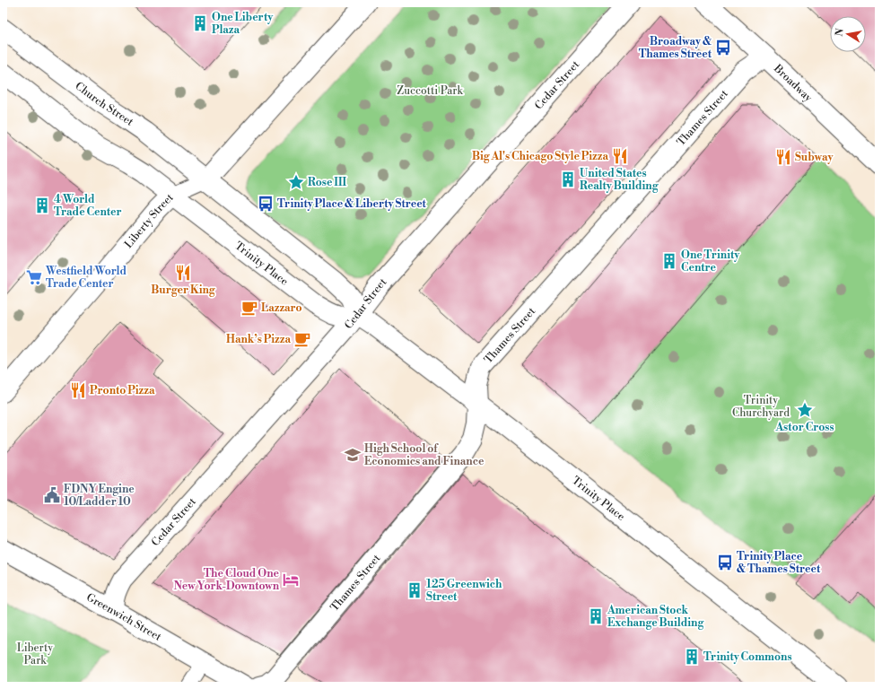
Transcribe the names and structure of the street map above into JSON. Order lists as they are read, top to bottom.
{
  "streets": {
    "street": [
      "Broadway",
      "Cedar Street",
      "Church Street",
      "Thames Street",
      "Liberty Street",
      "Trinity Place",
      "Greenwich Street"
    ]
  },
  "crossings": [
    ["Broadway", "Thames Street"],
    ["Cedar Street", "Trinity Place"],
    ["Cedar Street", "Greenwich Street"],
    ["Church Street", "Liberty Street"],
    ["Thames Street", "Trinity Place"],
    ["Liberty Street", "Trinity Place"]
  ],
  "parks": ["Zuccotti Park", "Trinity Churchyard", "Liberty Park"],
  "places": {
    "building": [
      "One Liberty Plaza",
      "United States Realty Building",
      "4 World Trade Center",
      "One Trinity Centre",
      "125 Greenwich Street",
      "American Stock Exchange Building",
      "Trinity Commons"
    ],
    "bus stop": ["Broadway & Thames Street", "Trinity Place & Liberty Street", "Trinity Place & Thames Street"],
    "restaurant": [
      "Big Al's Chicago Style Pizza",
      "Subway",
      "Burger King",
      "Pronto Pizza"
    ],
    "place": ["Rose III", "Astor Cross"],
    "supermarket": ["Westfield World Trade Center"],
    "cafe": ["Lazzaro", "Hank’s Pizza"],
    "school or university": ["High School of Economics and Finance"],
    "public building": ["FDNY Engine 10/Ladder 10"],
    "hotel": ["The Cloud One New York-Downtown"]
  },
  "north": "left"
}
